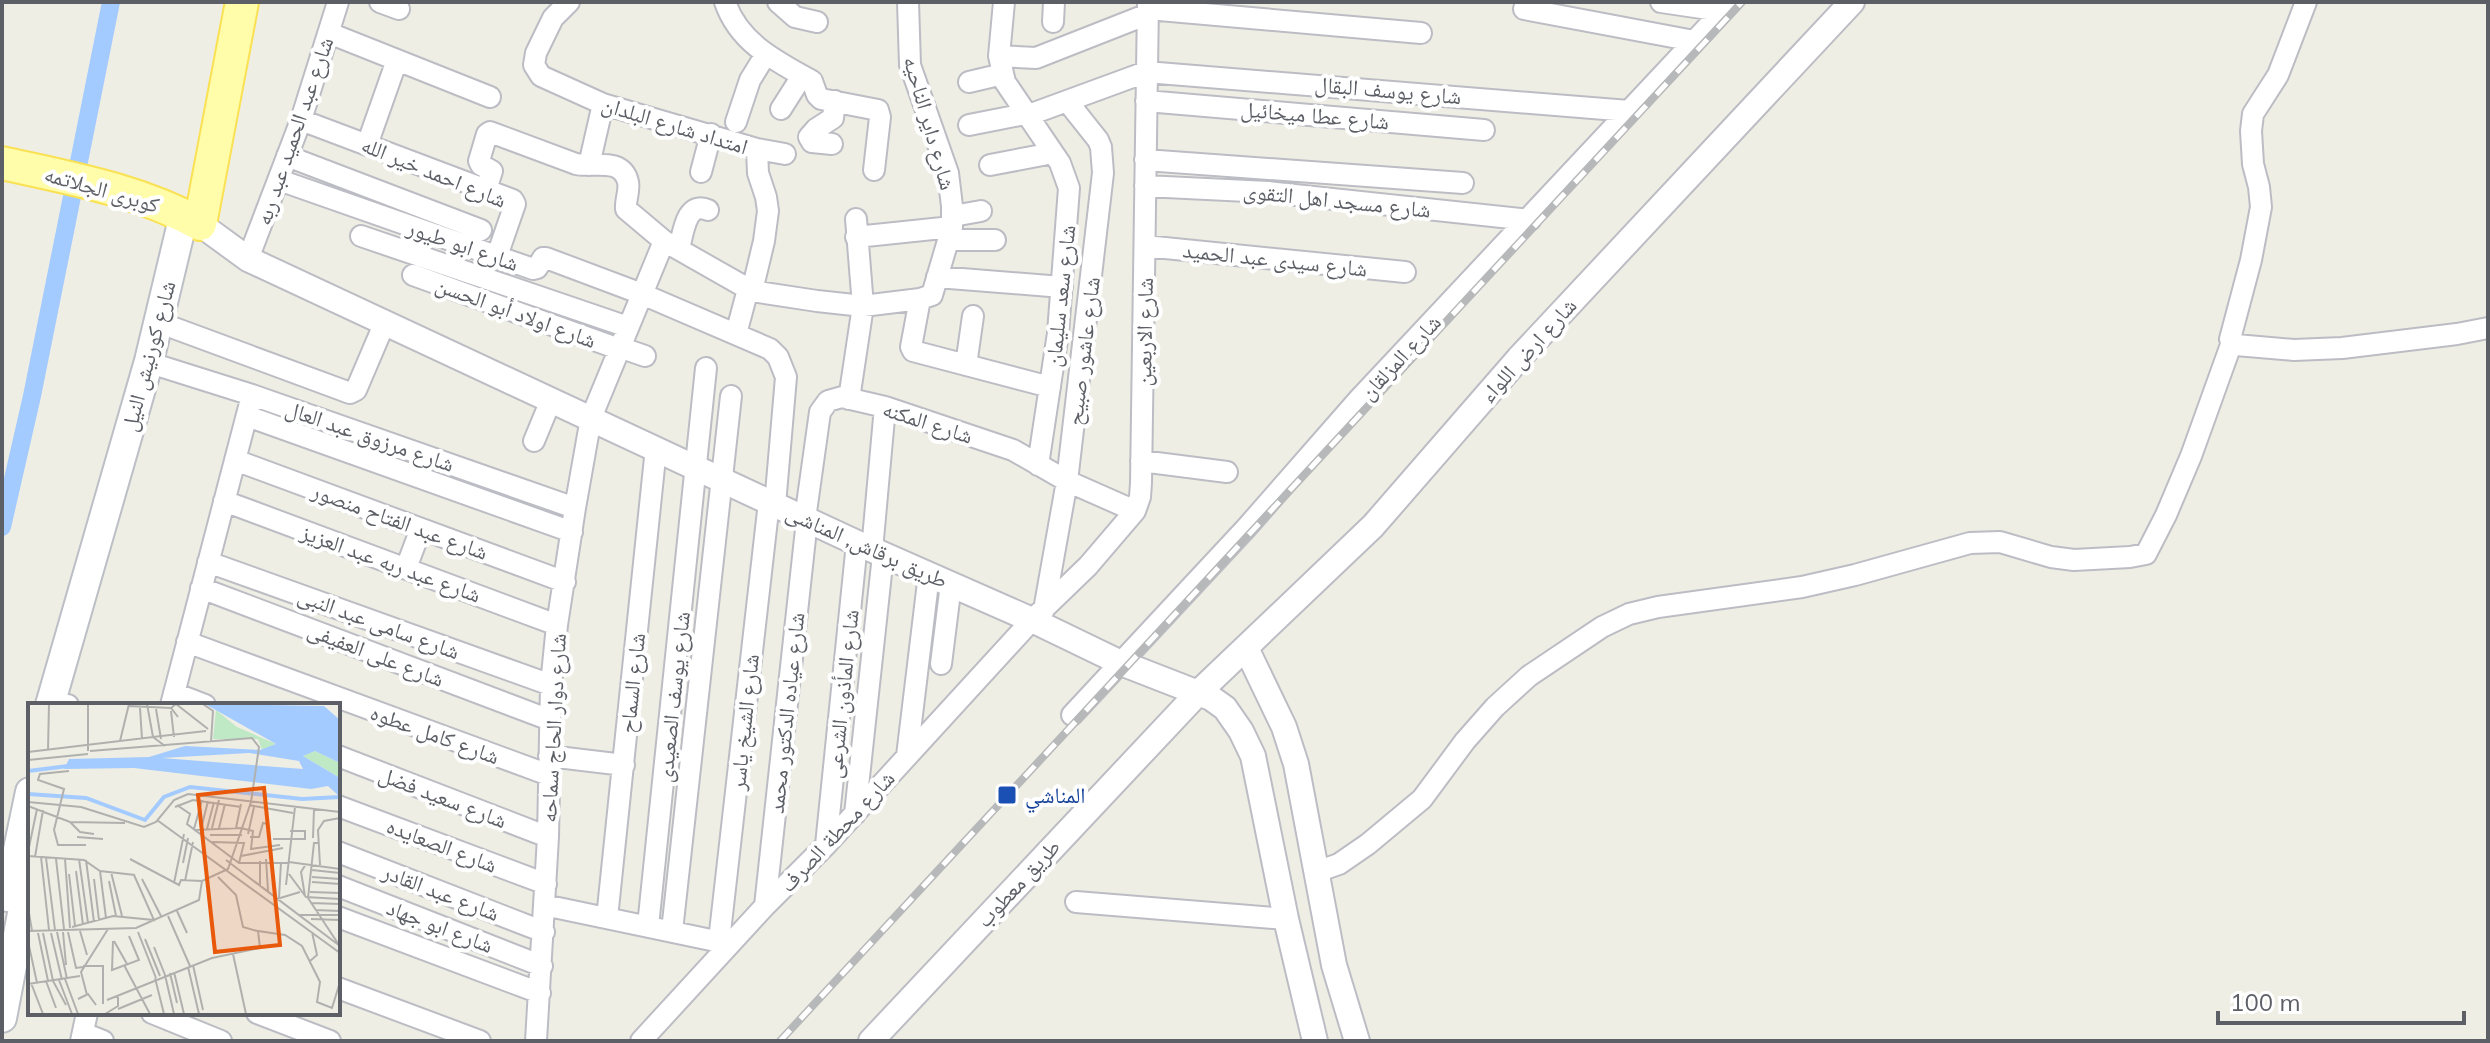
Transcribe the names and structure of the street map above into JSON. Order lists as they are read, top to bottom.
{
  "streets": {
    "main road": ["كوبرى الجلاتمه", "شارع كورنيش النيل"],
    "street": [
      "شارع يوسف البقال",
      "شارع عطا ميخائيل",
      "شارع داير الناحيه",
      "امتداد شارع البلدان",
      "شارع عبد الحميد عبد ربه",
      "شارع احمد خير الله",
      "شارع مسجد اهل التقوى",
      "شارع ابو طيور",
      "شارع سيدى عبد الحميد",
      "شارع سعد سليمان",
      "شارع اولاد أبو الحسن",
      "شارع الاربعين",
      "شارع ارض اللواء",
      "شارع عاشور صبيح",
      "شارع المزلقان",
      "شارع المكنه",
      "شارع مرزوق عبد العال",
      "شارع عبد الفتاح منصور",
      "طريق برقاش, المناشى",
      "شارع عبد ربه عبد العزيز",
      "شارع سامى عبد النبى",
      "شارع على العفيفى",
      "شارع السماح",
      "شارع المأذون الشرعى",
      "شارع يوسف الصعيدى",
      "شارع عياده الدكتور محمد",
      "شارع الشيخ ياسر",
      "شارع دوار الحاج سماحه",
      "شارع كامل عطوه",
      "شارع سعيد فضل",
      "شارع محطة الصرف",
      "شارع الصعايده",
      "طريق معطوب",
      "شارع عبد القادر",
      "شارع ابو جهاد"
    ]
  },
  "crossings": [
    ["شارع يوسف البقال", "شارع الاربعين"],
    ["شارع يوسف البقال", "شارع المزلقان"],
    ["شارع عطا ميخائيل", "شارع الاربعين"],
    ["امتداد شارع البلدان", "شارع الشيخ ياسر"],
    ["شارع عبد الحميد عبد ربه", "شارع احمد خير الله"],
    ["شارع عبد الحميد عبد ربه", "شارع ابو طيور"],
    ["شارع عبد الحميد عبد ربه", "طريق برقاش, المناشى"],
    ["شارع احمد خير الله", "شارع ابو طيور"],
    ["كوبرى الجلاتمه", "شارع كورنيش النيل"],
    ["كوبرى الجلاتمه", "طريق برقاش, المناشى"],
    ["شارع مسجد اهل التقوى", "شارع الاربعين"],
    ["شارع مسجد اهل التقوى", "شارع المزلقان"],
    ["شارع ابو طيور", "شارع الشيخ ياسر"],
    ["شارع سيدى عبد الحميد", "شارع الاربعين"],
    ["شارع سعد سليمان", "شارع المكنه"],
    ["شارع الاربعين", "شارع المكنه"],
    ["شارع ارض اللواء", "طريق برقاش, المناشى"],
    ["شارع ارض اللواء", "طريق معطوب"],
    ["شارع عاشور صبيح", "شارع المكنه"],
    ["شارع عاشور صبيح", "طريق برقاش, المناشى"],
    ["شارع عاشور صبيح", "شارع محطة الصرف"],
    ["شارع كورنيش النيل", "شارع مرزوق عبد العال"],
    ["شارع كورنيش النيل", "طريق برقاش, المناشى"],
    ["شارع المزلقان", "طريق برقاش, المناشى"],
    ["شارع مرزوق عبد العال", "شارع دوار الحاج سماحه"],
    ["شارع عبد الفتاح منصور", "شارع دوار الحاج سماحه"],
    ["طريق برقاش, المناشى", "شارع السماح"],
    ["طريق برقاش, المناشى", "شارع المأذون الشرعى"],
    ["طريق برقاش, المناشى", "شارع يوسف الصعيدى"],
    ["طريق برقاش, المناشى", "شارع عياده الدكتور محمد"],
    ["طريق برقاش, المناشى", "شارع الشيخ ياسر"],
    ["طريق برقاش, المناشى", "شارع دوار الحاج سماحه"],
    ["طريق برقاش, المناشى", "شارع محطة الصرف"],
    ["طريق برقاش, المناشى", "طريق معطوب"],
    ["شارع عبد ربه عبد العزيز", "شارع دوار الحاج سماحه"],
    ["شارع سامى عبد النبى", "شارع دوار الحاج سماحه"],
    ["شارع على العفيفى", "شارع دوار الحاج سماحه"],
    ["شارع السماح", "شارع كامل عطوه"],
    ["شارع السماح", "شارع الصعايده"],
    ["شارع المأذون الشرعى", "شارع محطة الصرف"],
    ["شارع يوسف الصعيدى", "شارع الصعايده"],
    ["شارع عياده الدكتور محمد", "شارع محطة الصرف"],
    ["شارع الشيخ ياسر", "شارع محطة الصرف"],
    ["شارع الشيخ ياسر", "شارع الصعايده"],
    ["شارع دوار الحاج سماحه", "شارع كامل عطوه"],
    ["شارع دوار الحاج سماحه", "شارع سعيد فضل"],
    ["شارع دوار الحاج سماحه", "شارع الصعايده"],
    ["شارع دوار الحاج سماحه", "شارع عبد القادر"],
    ["شارع دوار الحاج سماحه", "شارع ابو جهاد"],
    ["شارع محطة الصرف", "شارع الصعايده"]
  ],
  "places": {
    "transit": ["المناشي"]
  },
  "scale_bar": "100 m"
}
